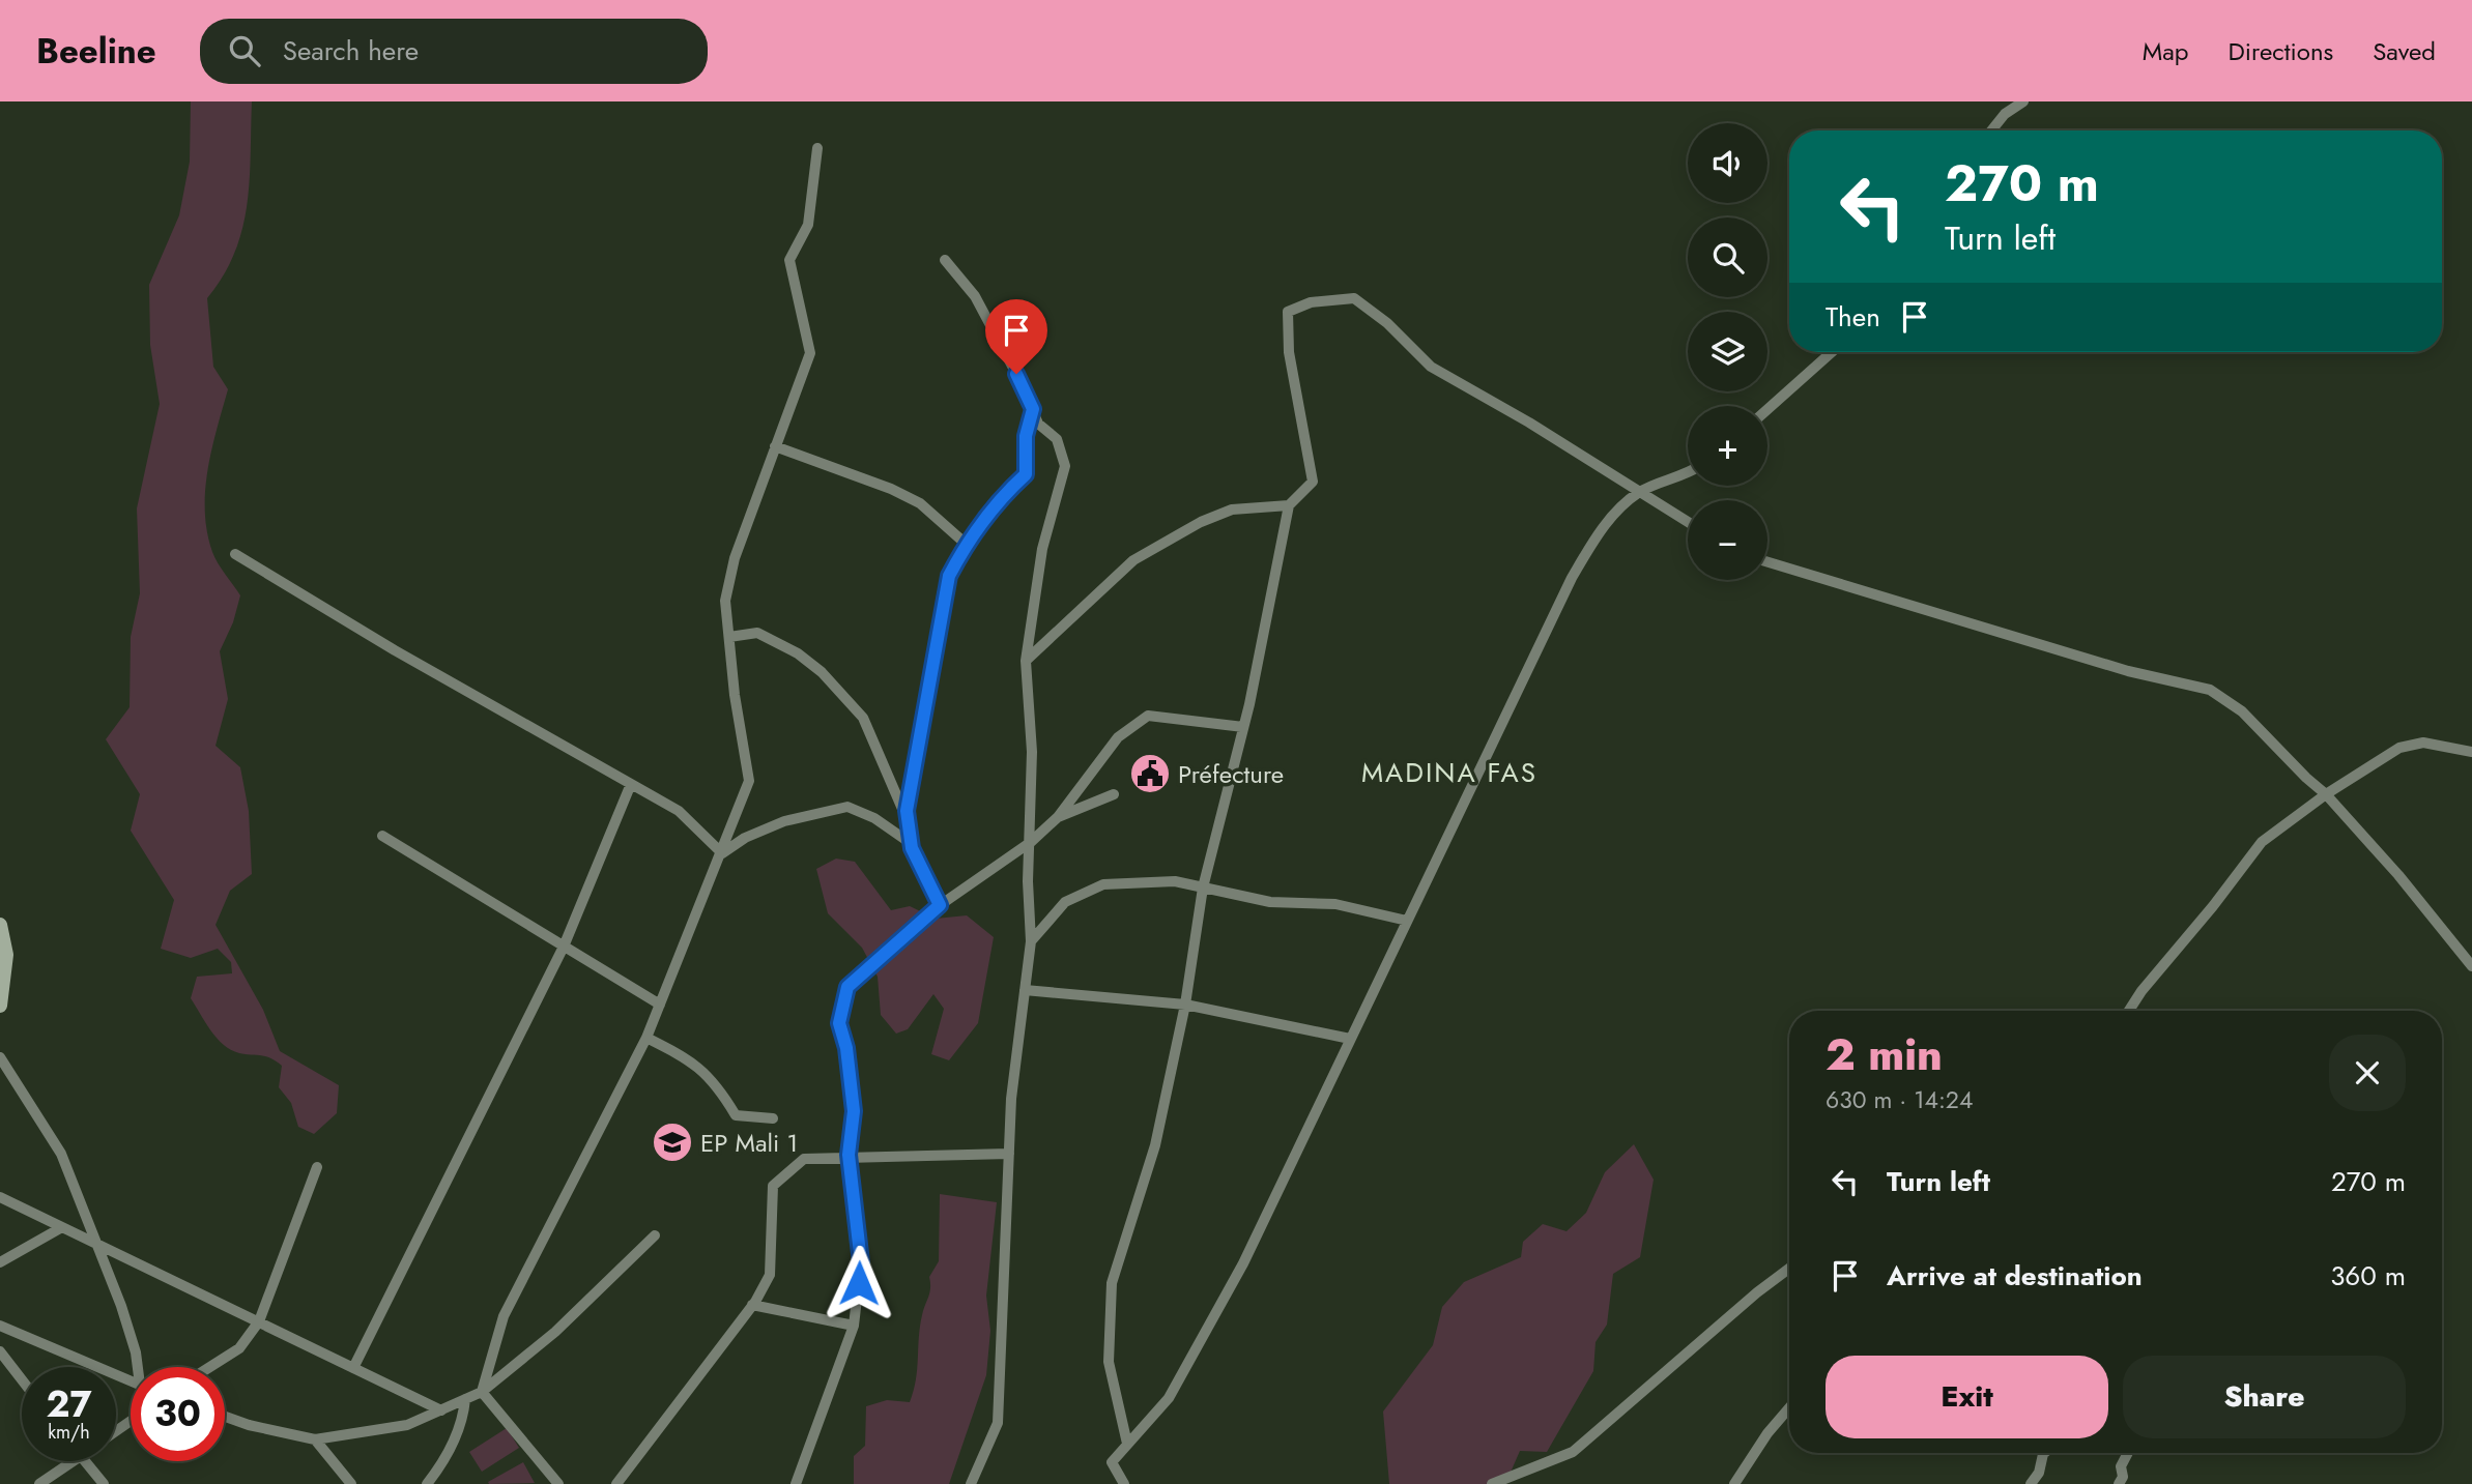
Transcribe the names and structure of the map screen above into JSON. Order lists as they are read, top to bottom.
{
  "districts": ["MADINA FAS"],
  "places": {
    "public building": ["Préfecture"],
    "school or university": ["EP Mali 1"]
  },
  "page": {
    "header": "Beeline",
    "search": "Search here",
    "nav": ["Map", "Directions", "Saved"],
    "map_buttons": ["+", "−"],
    "turn": ["270 m", "Turn left"],
    "then": "Then",
    "heading": ["2 min", "630 m · 14:24"],
    "list": [
      {
        "name": "Turn left",
        "value": "270 m"
      },
      {
        "name": "Arrive at destination",
        "value": "360 m"
      }
    ],
    "buttons": ["Exit", "Share"],
    "speed": "27 km/h",
    "limit": "30"
  }
}
